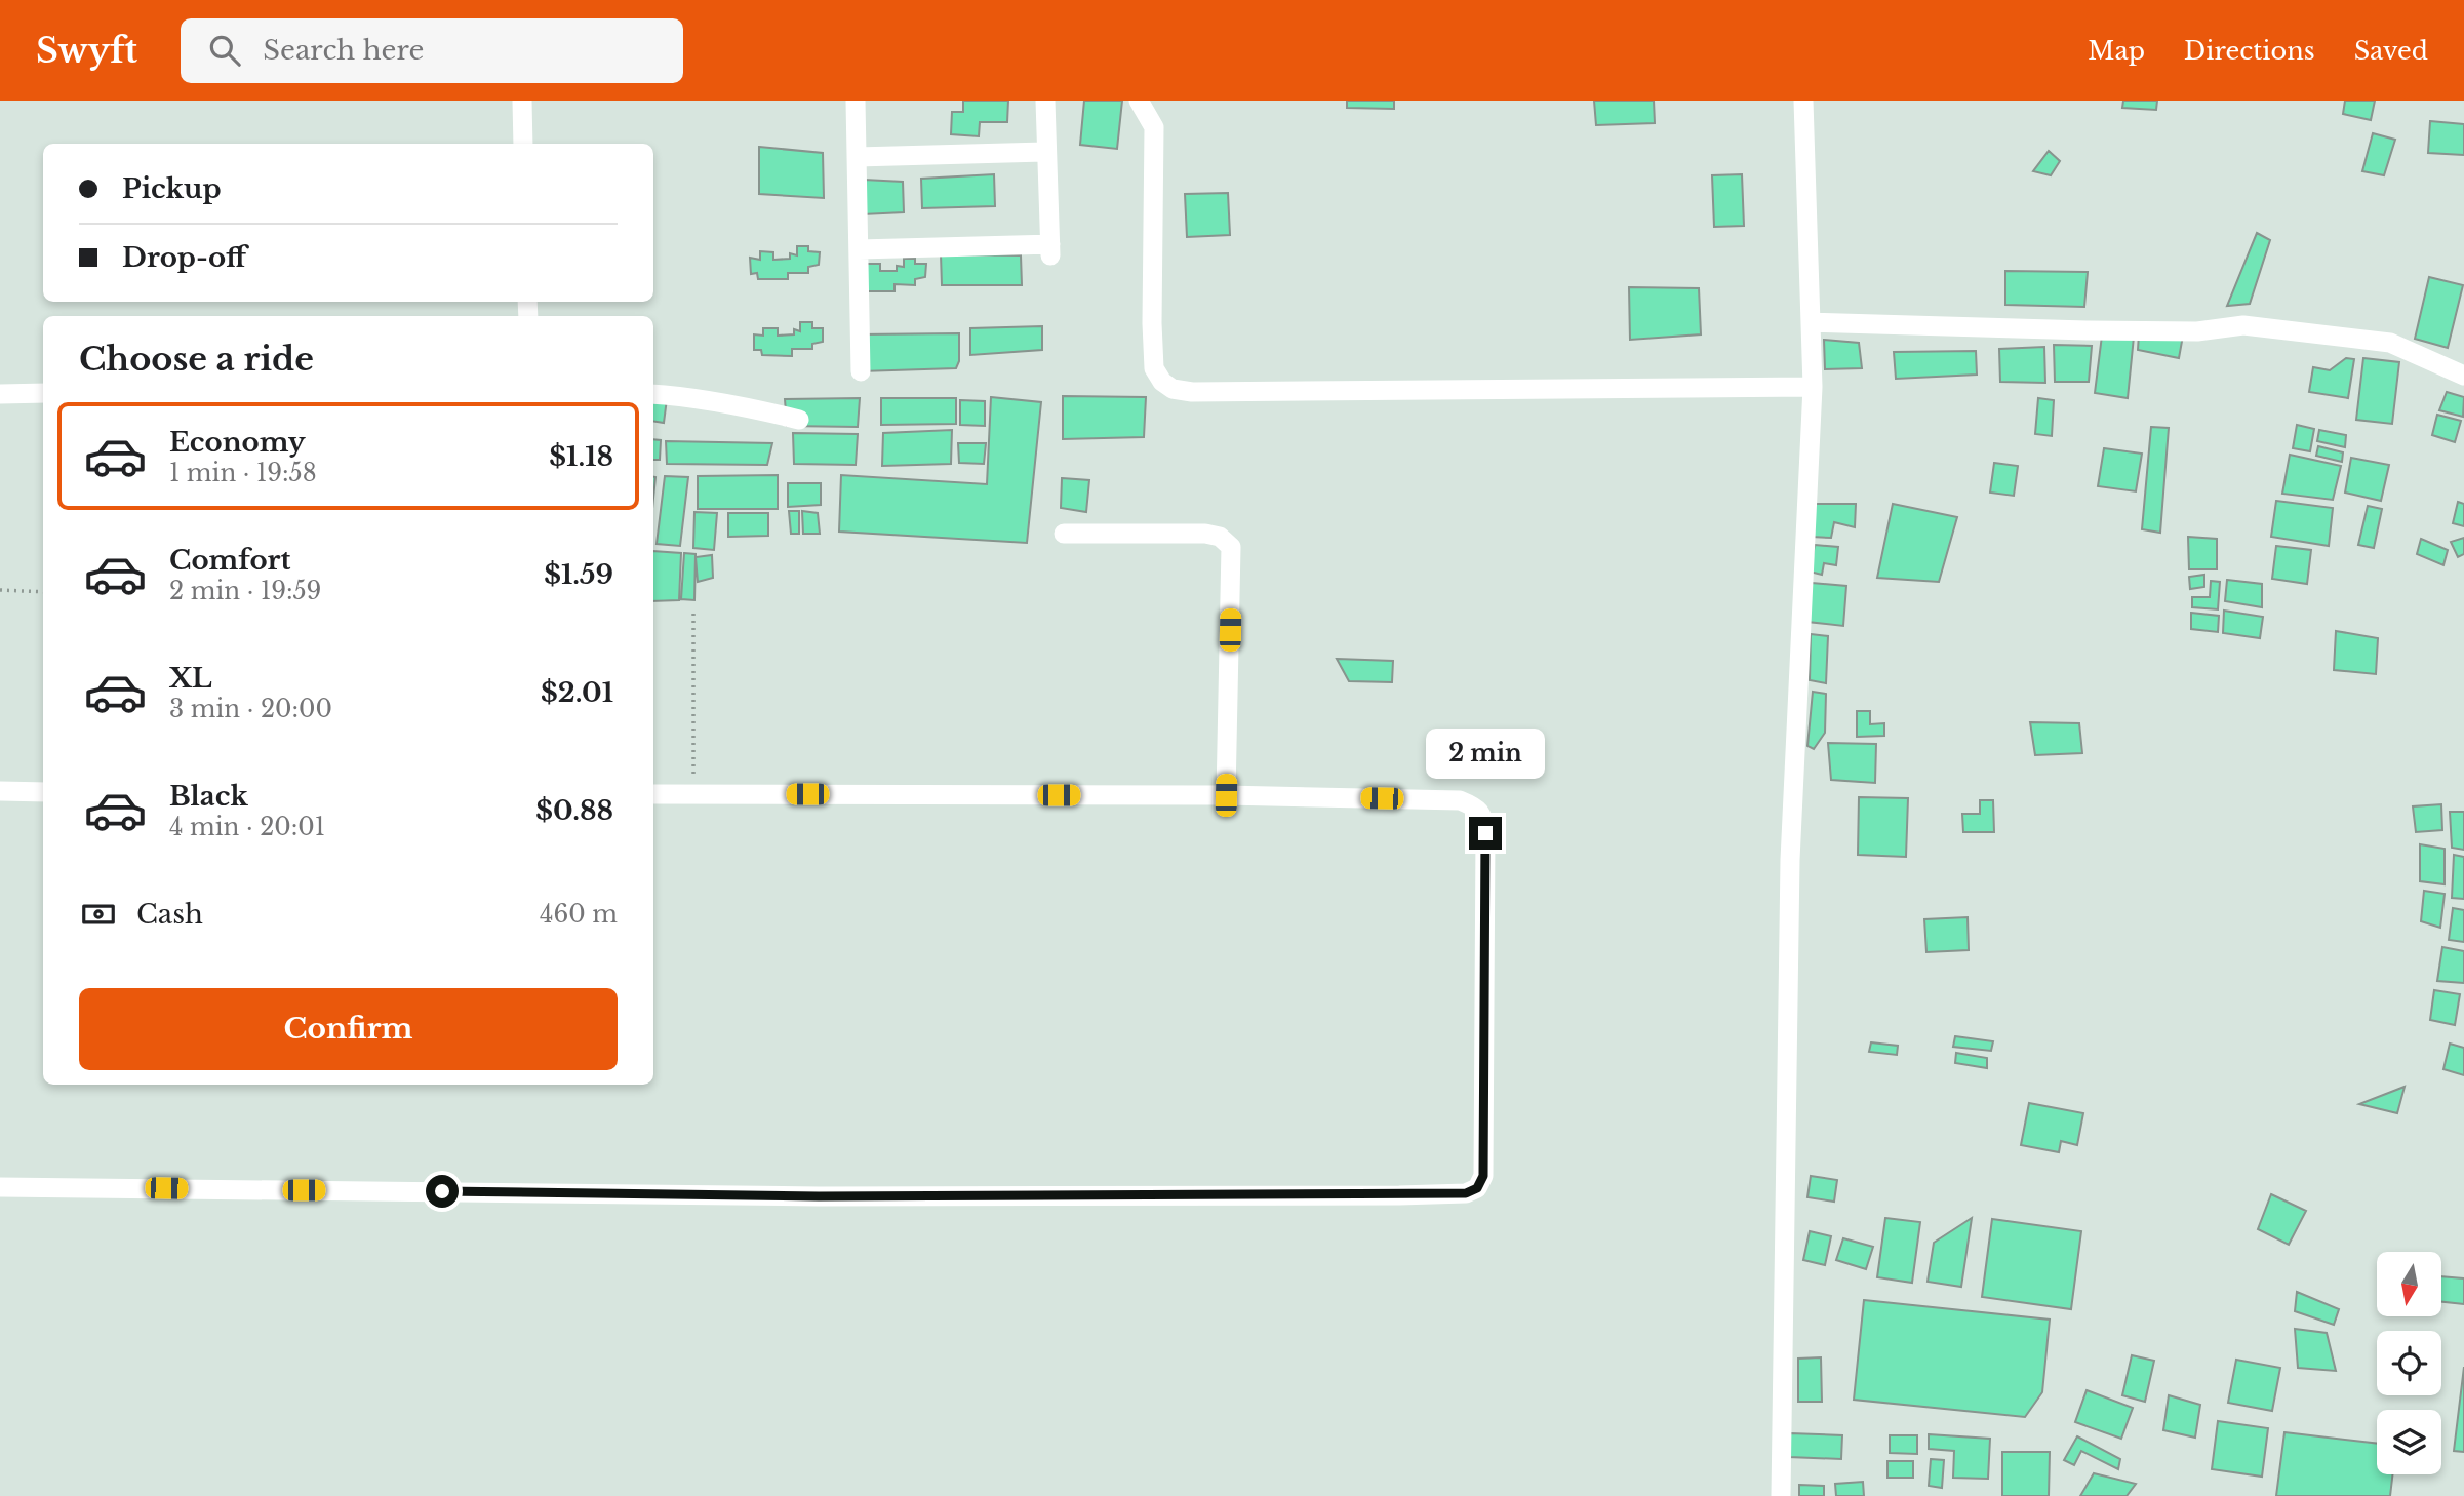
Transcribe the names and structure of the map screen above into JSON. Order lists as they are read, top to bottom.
{
  "north": "bottom",
  "page": {
    "header": "Swyft",
    "search": "Search here",
    "nav": ["Map", "Directions", "Saved"],
    "banner": ["Pickup", "Drop-off"],
    "heading": "Choose a ride",
    "list": [
      {
        "name": "Economy",
        "note": "1 min · 19:58",
        "value": "$1.18"
      },
      {
        "name": "Comfort",
        "note": "2 min · 19:59",
        "value": "$1.59"
      },
      {
        "name": "XL",
        "note": "3 min · 20:00",
        "value": "$2.01"
      },
      {
        "name": "Black",
        "note": "4 min · 20:01",
        "value": "$0.88"
      }
    ],
    "bubble": "2 min",
    "pay": ["Cash", "460 m"],
    "buttons": "Confirm"
  }
}
